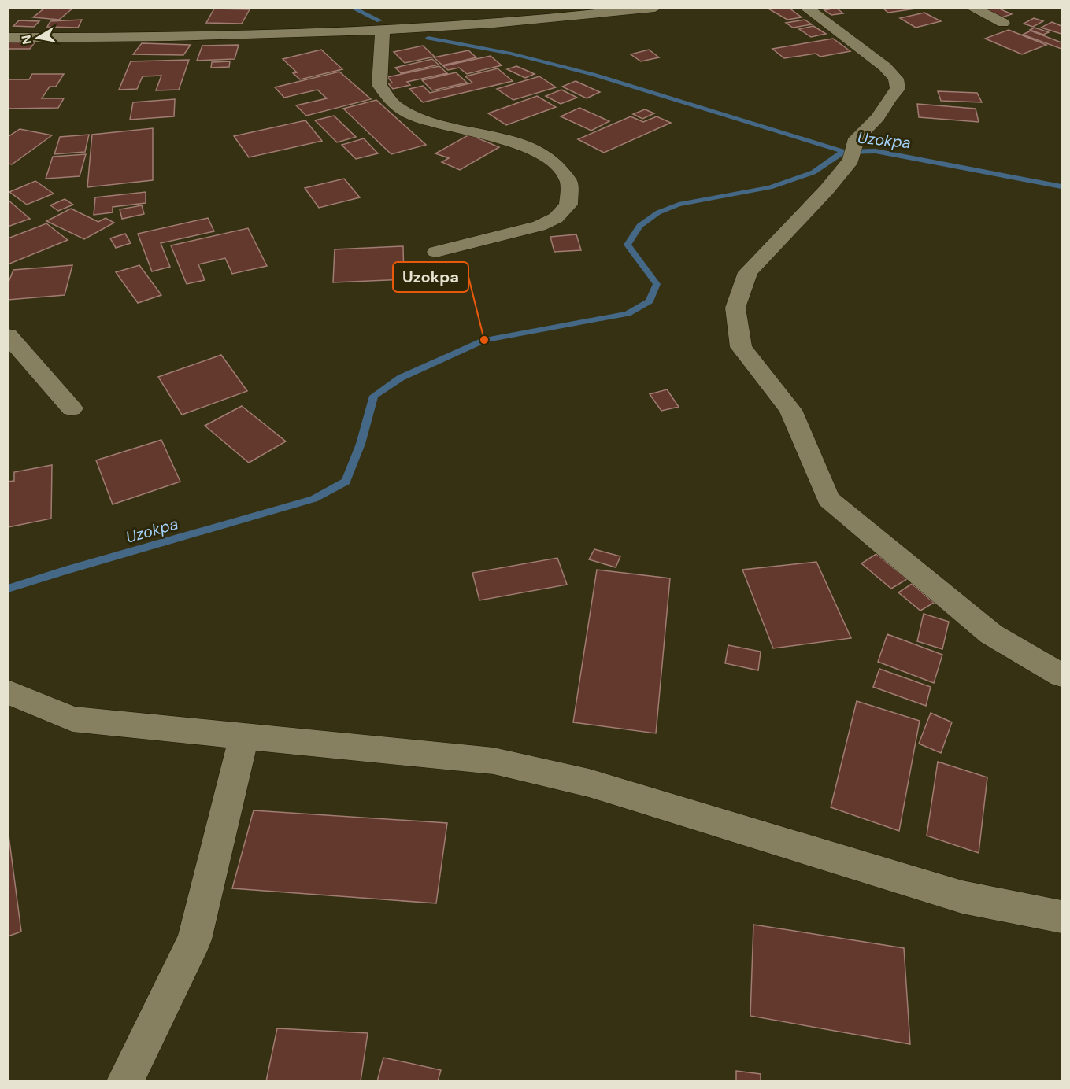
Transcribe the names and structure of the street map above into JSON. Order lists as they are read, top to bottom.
{
  "water": ["Uzokpa"],
  "places": ["Uzokpa"],
  "north": "left"
}
